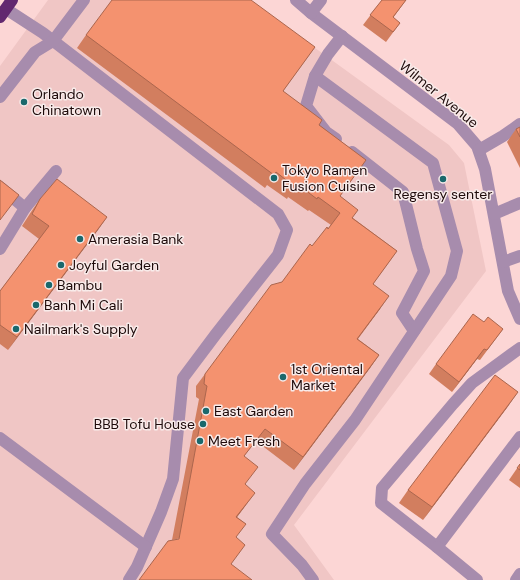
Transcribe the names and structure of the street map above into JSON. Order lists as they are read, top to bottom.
{
  "streets": {
    "street": ["Wilmer Avenue"]
  },
  "places": [
    "Orlando Chinatown",
    "Tokyo Ramen Fusion Cuisine",
    "Regensy senter",
    "Amerasia Bank",
    "Joyful Garden",
    "Bambu",
    "Banh Mi Cali",
    "Nailmark's Supply",
    "1st Oriental Market",
    "East Garden",
    "BBB Tofu House",
    "Meet Fresh"
  ]
}
